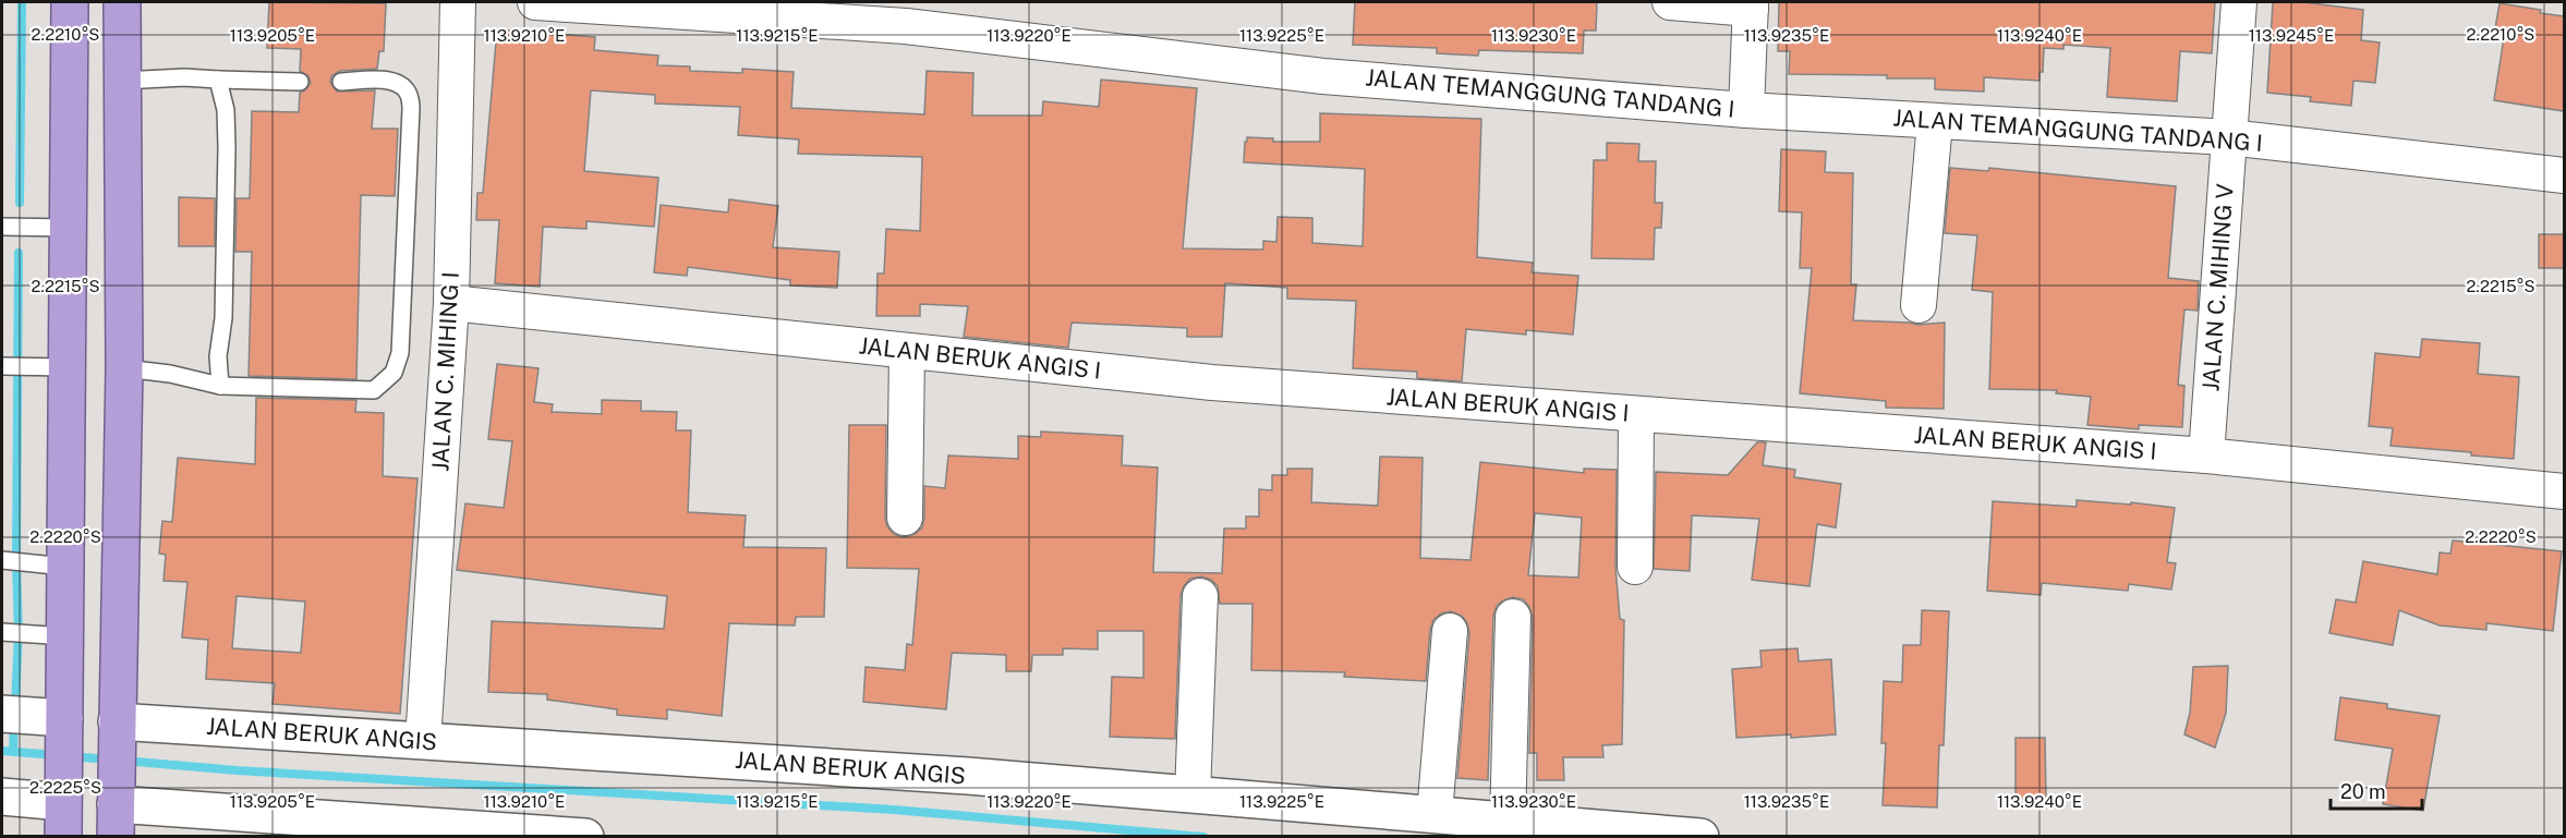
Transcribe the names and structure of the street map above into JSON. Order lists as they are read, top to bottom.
{
  "streets": {
    "street": [
      "JALAN TEMANGGUNG TANDANG I",
      "JALAN C. MIHING V",
      "JALAN BERUK ANGIS I",
      "JALAN C. MIHING I",
      "JALAN BERUK ANGIS"
    ]
  },
  "crossings": [
    ["JALAN TEMANGGUNG TANDANG I", "JALAN C. MIHING V"],
    ["JALAN C. MIHING V", "JALAN BERUK ANGIS I"],
    ["JALAN BERUK ANGIS I", "JALAN C. MIHING I"],
    ["JALAN C. MIHING I", "JALAN BERUK ANGIS"]
  ],
  "scale_bar": "20 m",
  "coordinates": [
    "2.2210°S",
    "113.9205°E",
    "113.9210°E",
    "113.9215°E",
    "113.9220°E",
    "113.9225°E",
    "113.9230°E",
    "113.9235°E",
    "113.9240°E",
    "113.9245°E",
    "2.2215°S",
    "2.2220°S",
    "2.2225°S"
  ]
}
